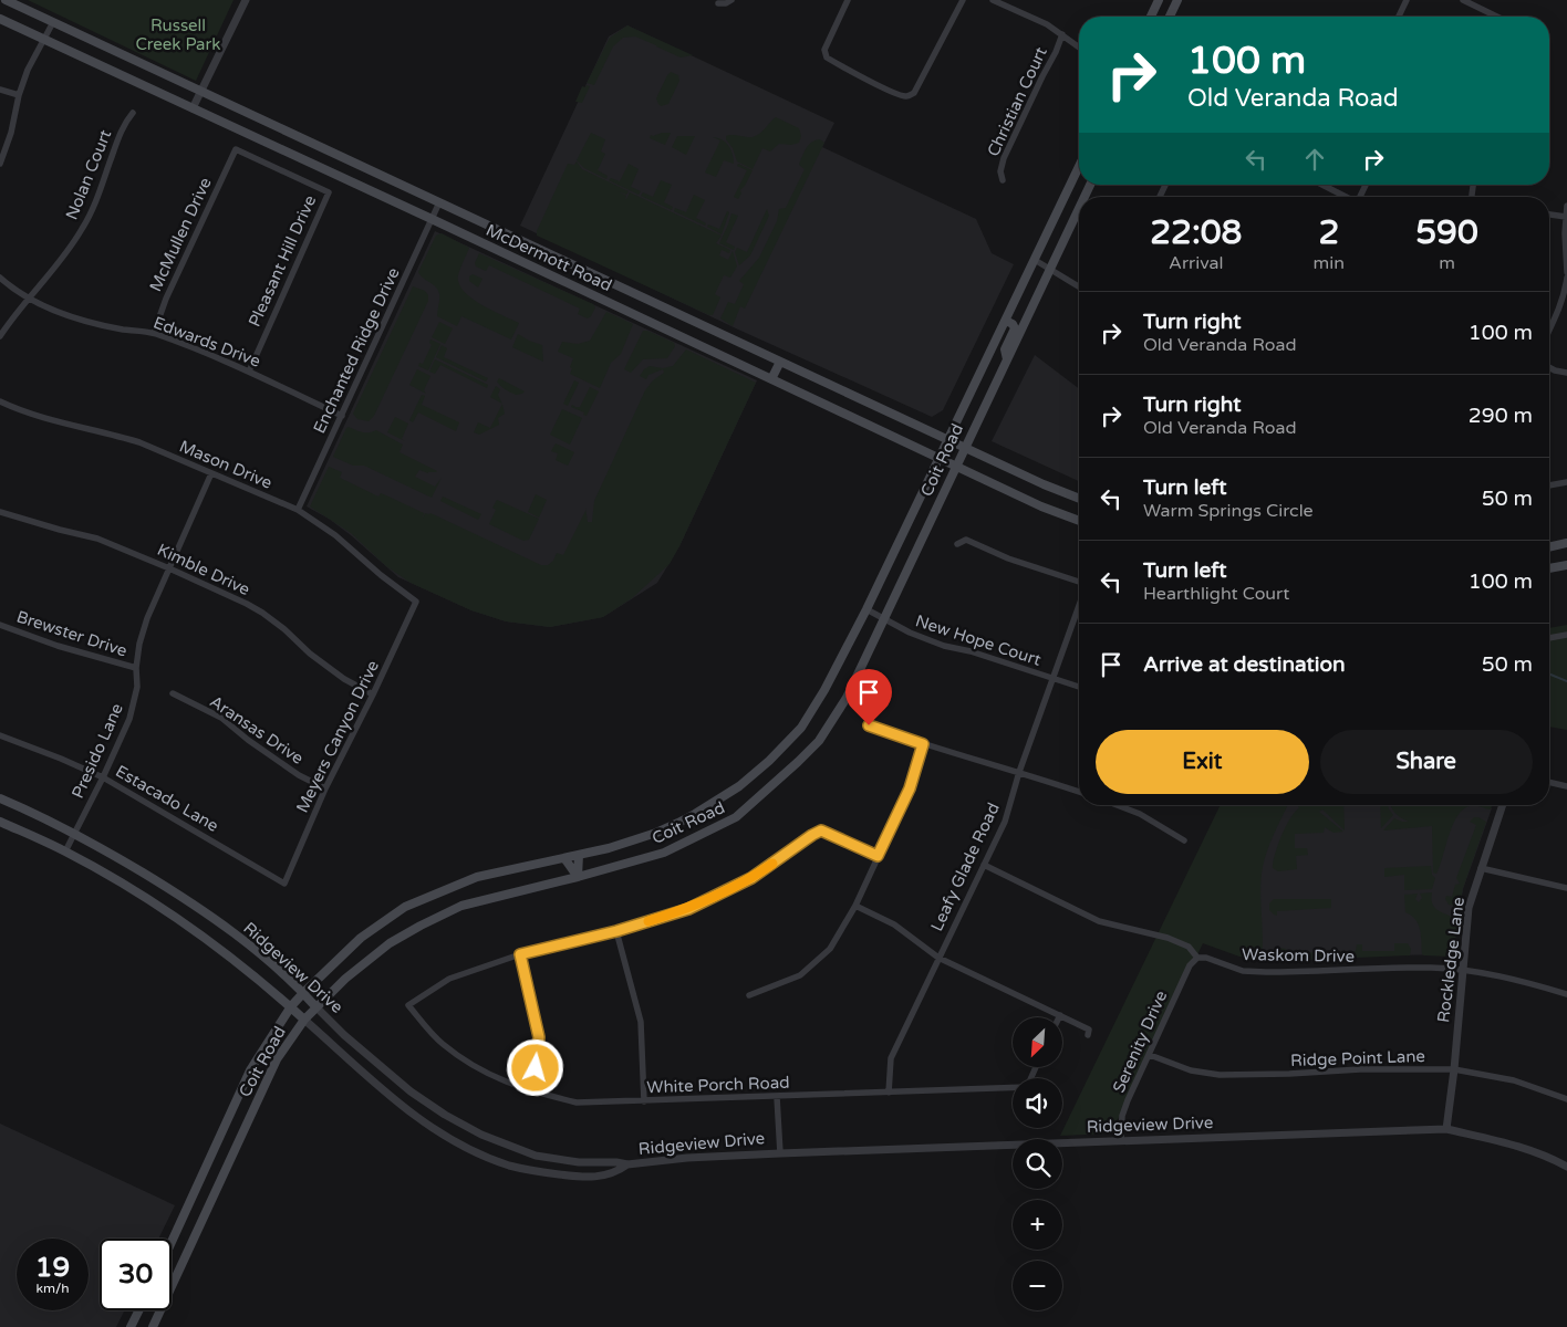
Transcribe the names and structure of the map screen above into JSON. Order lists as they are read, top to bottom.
{
  "streets": {
    "main road": ["McDermott Road", "Coit Road", "Ridgeview Drive"],
    "street": [
      "Christian Court",
      "Nolan Court",
      "McMullen Drive",
      "Pleasant Hill Drive",
      "Edwards Drive",
      "Enchanted Ridge Drive",
      "Mason Drive",
      "Kimble Drive",
      "Brewster Drive",
      "New Hope Court",
      "Aransas Drive",
      "Meyers Canyon Drive",
      "Presido Lane",
      "Estacado Lane",
      "Leafy Glade Road",
      "Waskom Drive",
      "Rockledge Lane",
      "Serenity Drive",
      "Ridge Point Lane",
      "White Porch Road"
    ]
  },
  "crossings": [
    ["Nolan Court", "Edwards Drive"],
    ["McMullen Drive", "Pleasant Hill Drive"],
    ["McMullen Drive", "Edwards Drive"],
    ["McDermott Road", "Enchanted Ridge Drive"],
    ["McDermott Road", "Coit Road"],
    ["Pleasant Hill Drive", "Edwards Drive"],
    ["Edwards Drive", "Enchanted Ridge Drive"],
    ["Enchanted Ridge Drive", "Mason Drive"],
    ["Coit Road", "New Hope Court"],
    ["Coit Road", "Ridgeview Drive"],
    ["Mason Drive", "Meyers Canyon Drive"],
    ["Mason Drive", "Presido Lane"],
    ["Kimble Drive", "Meyers Canyon Drive"],
    ["Kimble Drive", "Presido Lane"],
    ["Brewster Drive", "Presido Lane"],
    ["New Hope Court", "Leafy Glade Road"],
    ["Aransas Drive", "Meyers Canyon Drive"],
    ["Meyers Canyon Drive", "Estacado Lane"],
    ["Presido Lane", "Estacado Lane"],
    ["Presido Lane", "Ridgeview Drive"],
    ["Leafy Glade Road", "Waskom Drive"],
    ["Leafy Glade Road", "White Porch Road"],
    ["Waskom Drive", "Rockledge Lane"],
    ["Waskom Drive", "Serenity Drive"],
    ["Rockledge Lane", "Ridgeview Drive"],
    ["Rockledge Lane", "Ridge Point Lane"],
    ["Ridgeview Drive", "Serenity Drive"],
    ["Serenity Drive", "Ridge Point Lane"]
  ],
  "parks": ["Russell Creek Park"],
  "north": "bottom left",
  "page": {
    "turn": ["100 m", "Old Veranda Road"],
    "eta": [
      "22:08",
      "Arrival",
      "2",
      "min",
      "590",
      "m"
    ],
    "list": [
      {
        "name": "Turn right",
        "note": "Old Veranda Road",
        "value": "100 m"
      },
      {
        "name": "Turn right",
        "note": "Old Veranda Road",
        "value": "290 m"
      },
      {
        "name": "Turn left",
        "note": "Warm Springs Circle",
        "value": "50 m"
      },
      {
        "name": "Turn left",
        "note": "Hearthlight Court",
        "value": "100 m"
      },
      {
        "name": "Arrive at destination",
        "value": "50 m"
      }
    ],
    "buttons": ["Exit", "Share"],
    "map_buttons": ["+", "−"],
    "speed": "19 km/h",
    "limit": "30"
  }
}
